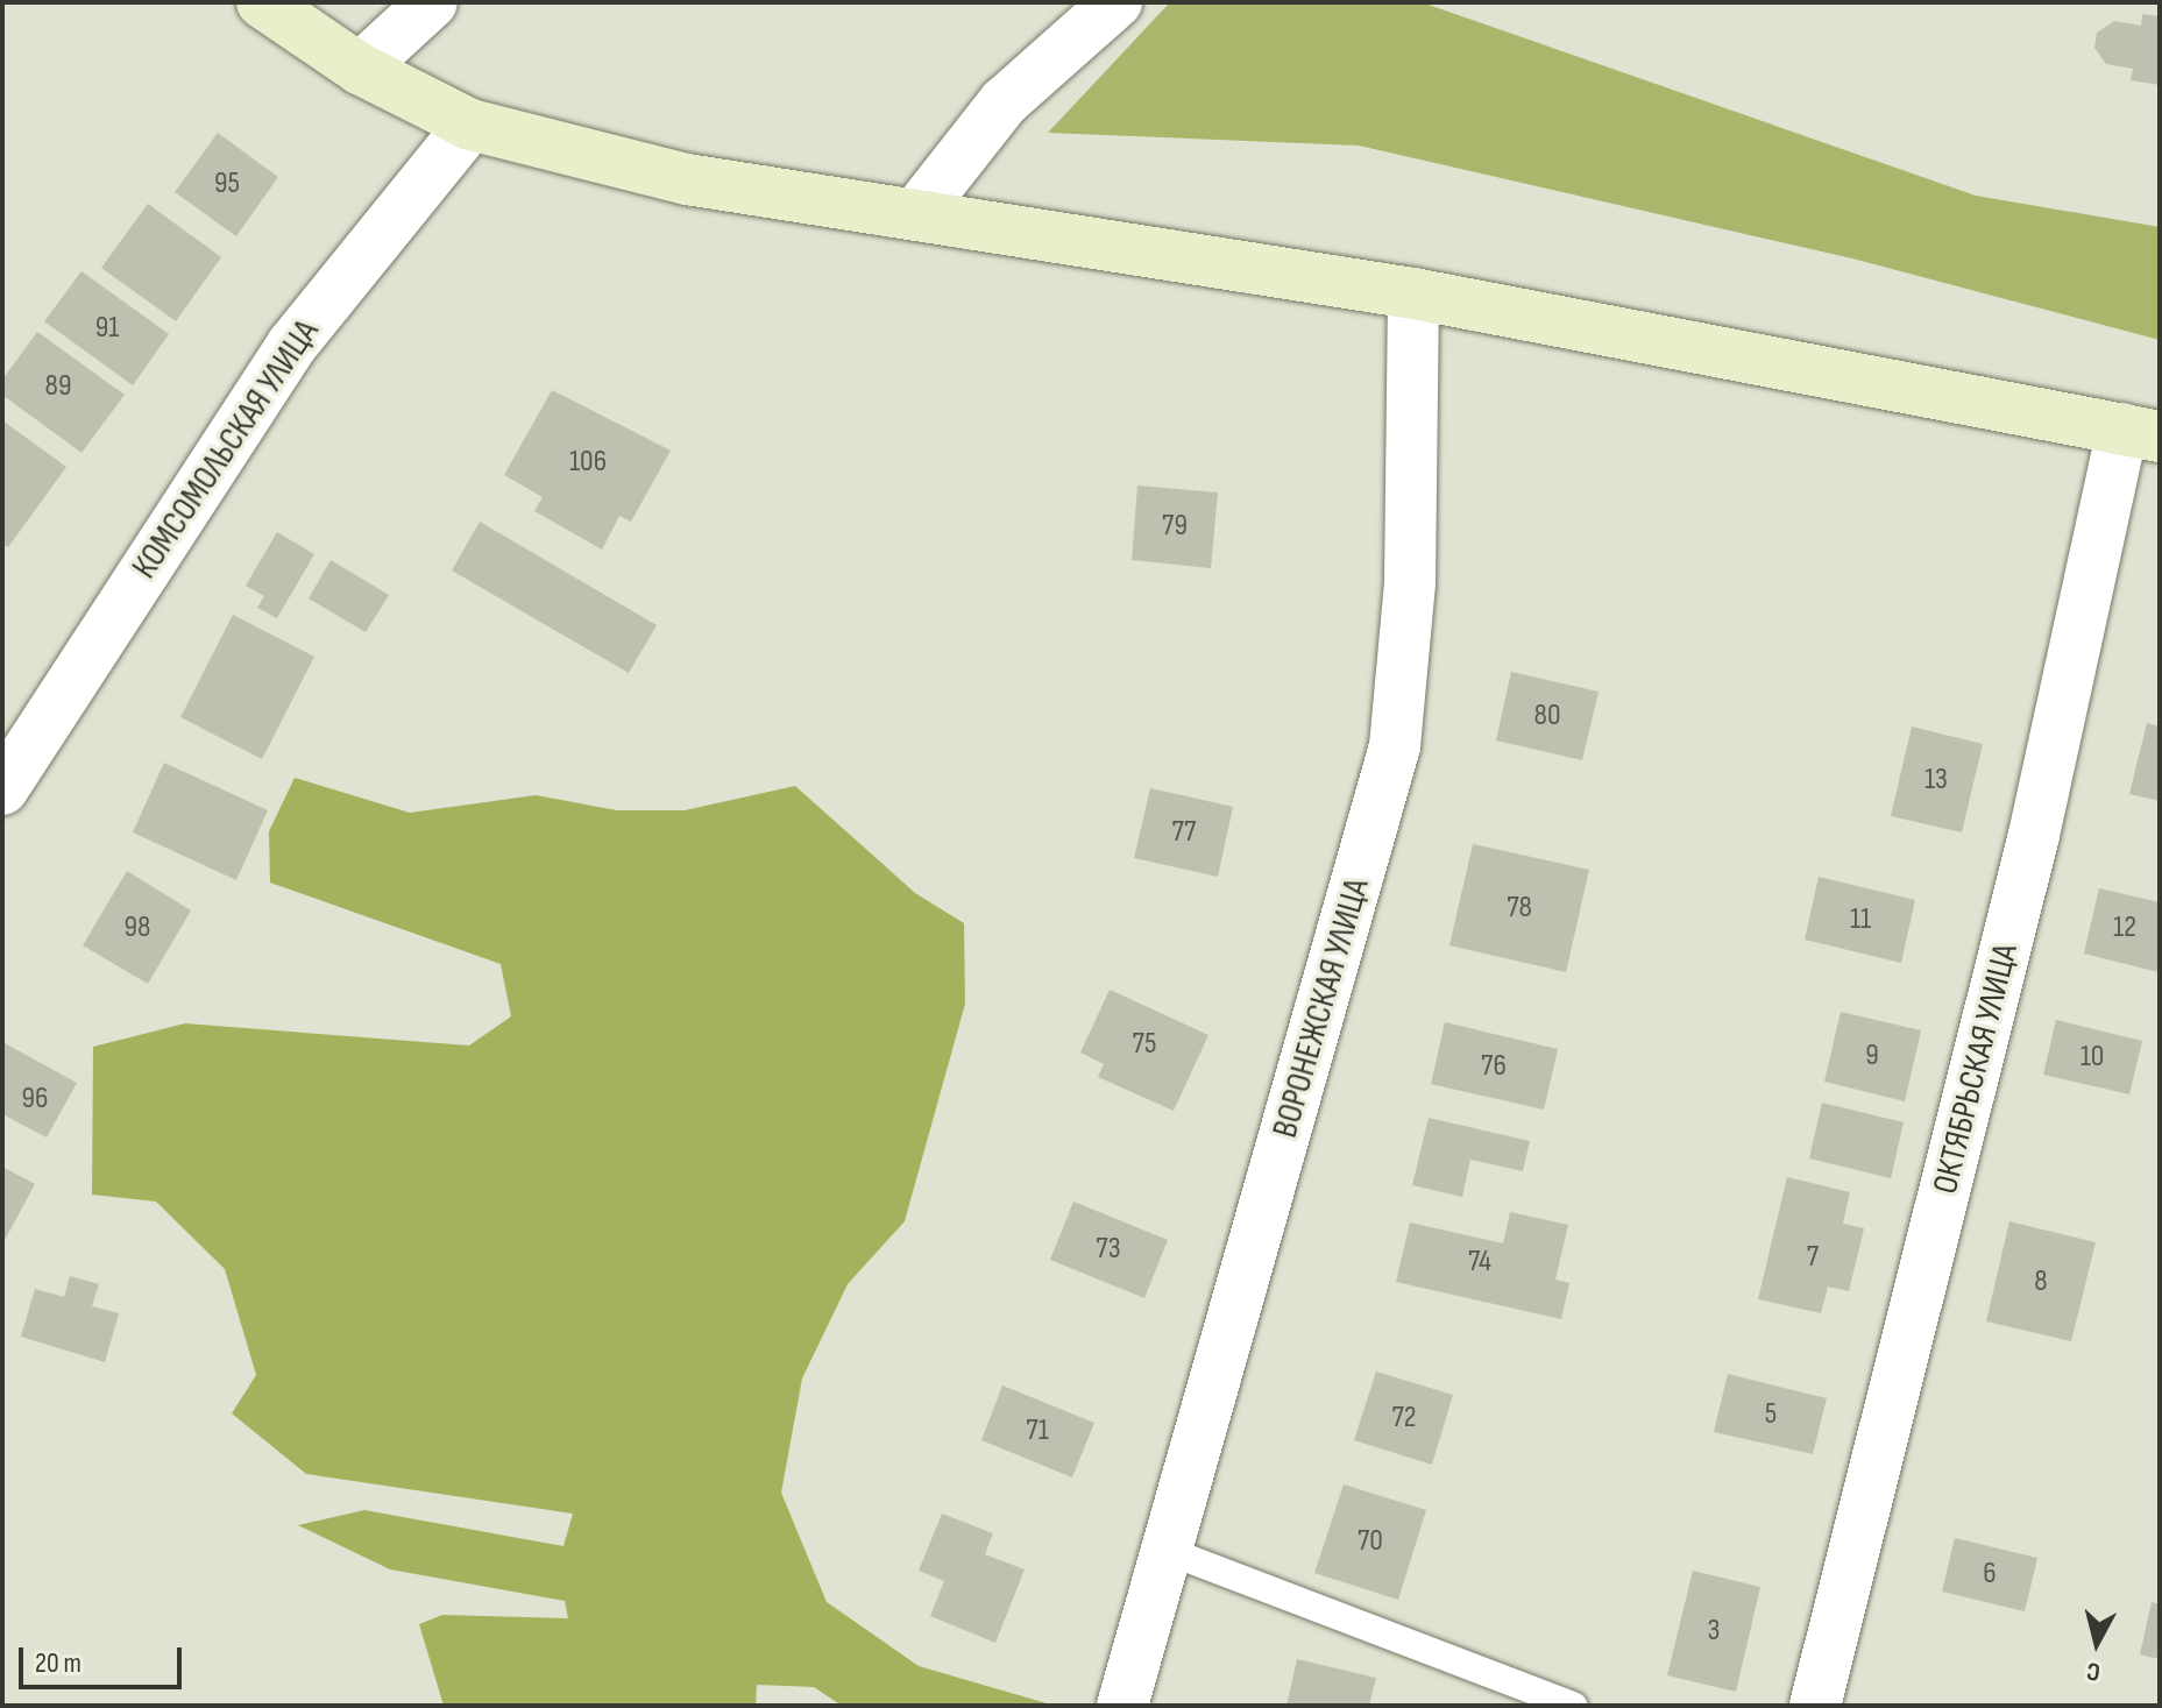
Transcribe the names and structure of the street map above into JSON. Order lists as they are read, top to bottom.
{
  "streets": {
    "street": ["КОМСОМОЛЬСКАЯ УЛИЦА", "ВОРОНЕЖСКАЯ УЛИЦА", "ОКТЯБРЬСКАЯ УЛИЦА"]
  },
  "house_numbers": [
    "95",
    "91",
    "89",
    "106",
    "79",
    "80",
    "13",
    "77",
    "78",
    "11",
    "98",
    "12",
    "75",
    "9",
    "10",
    "76",
    "96",
    "73",
    "7",
    "74",
    "8",
    "5",
    "72",
    "71",
    "70",
    "6",
    "3"
  ],
  "scale_bar": "20 m",
  "north": "bottom"
}
